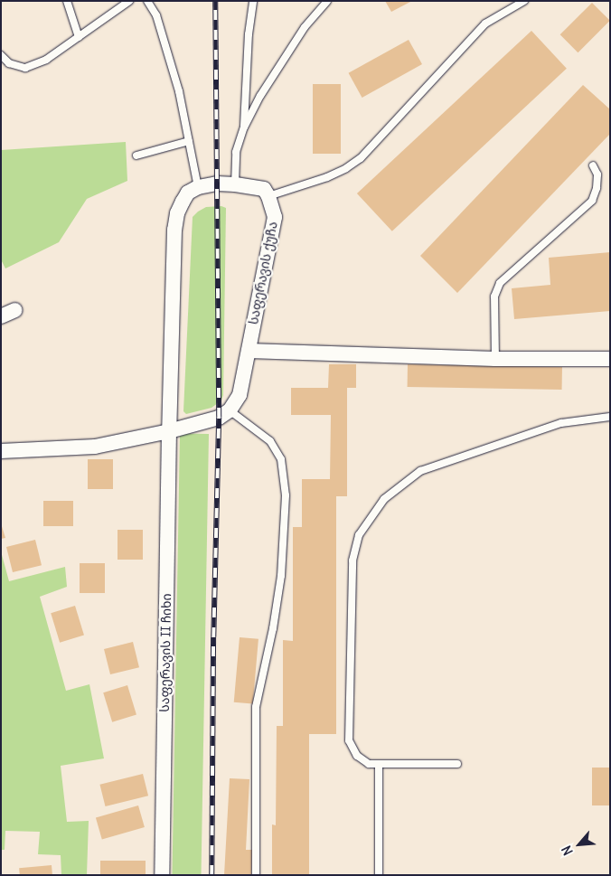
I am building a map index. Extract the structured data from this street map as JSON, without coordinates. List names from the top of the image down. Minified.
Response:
{"streets":{"street":["საფერავის ქუჩა","საფერავის II ჩიხი"]},"north":"bottom left"}
